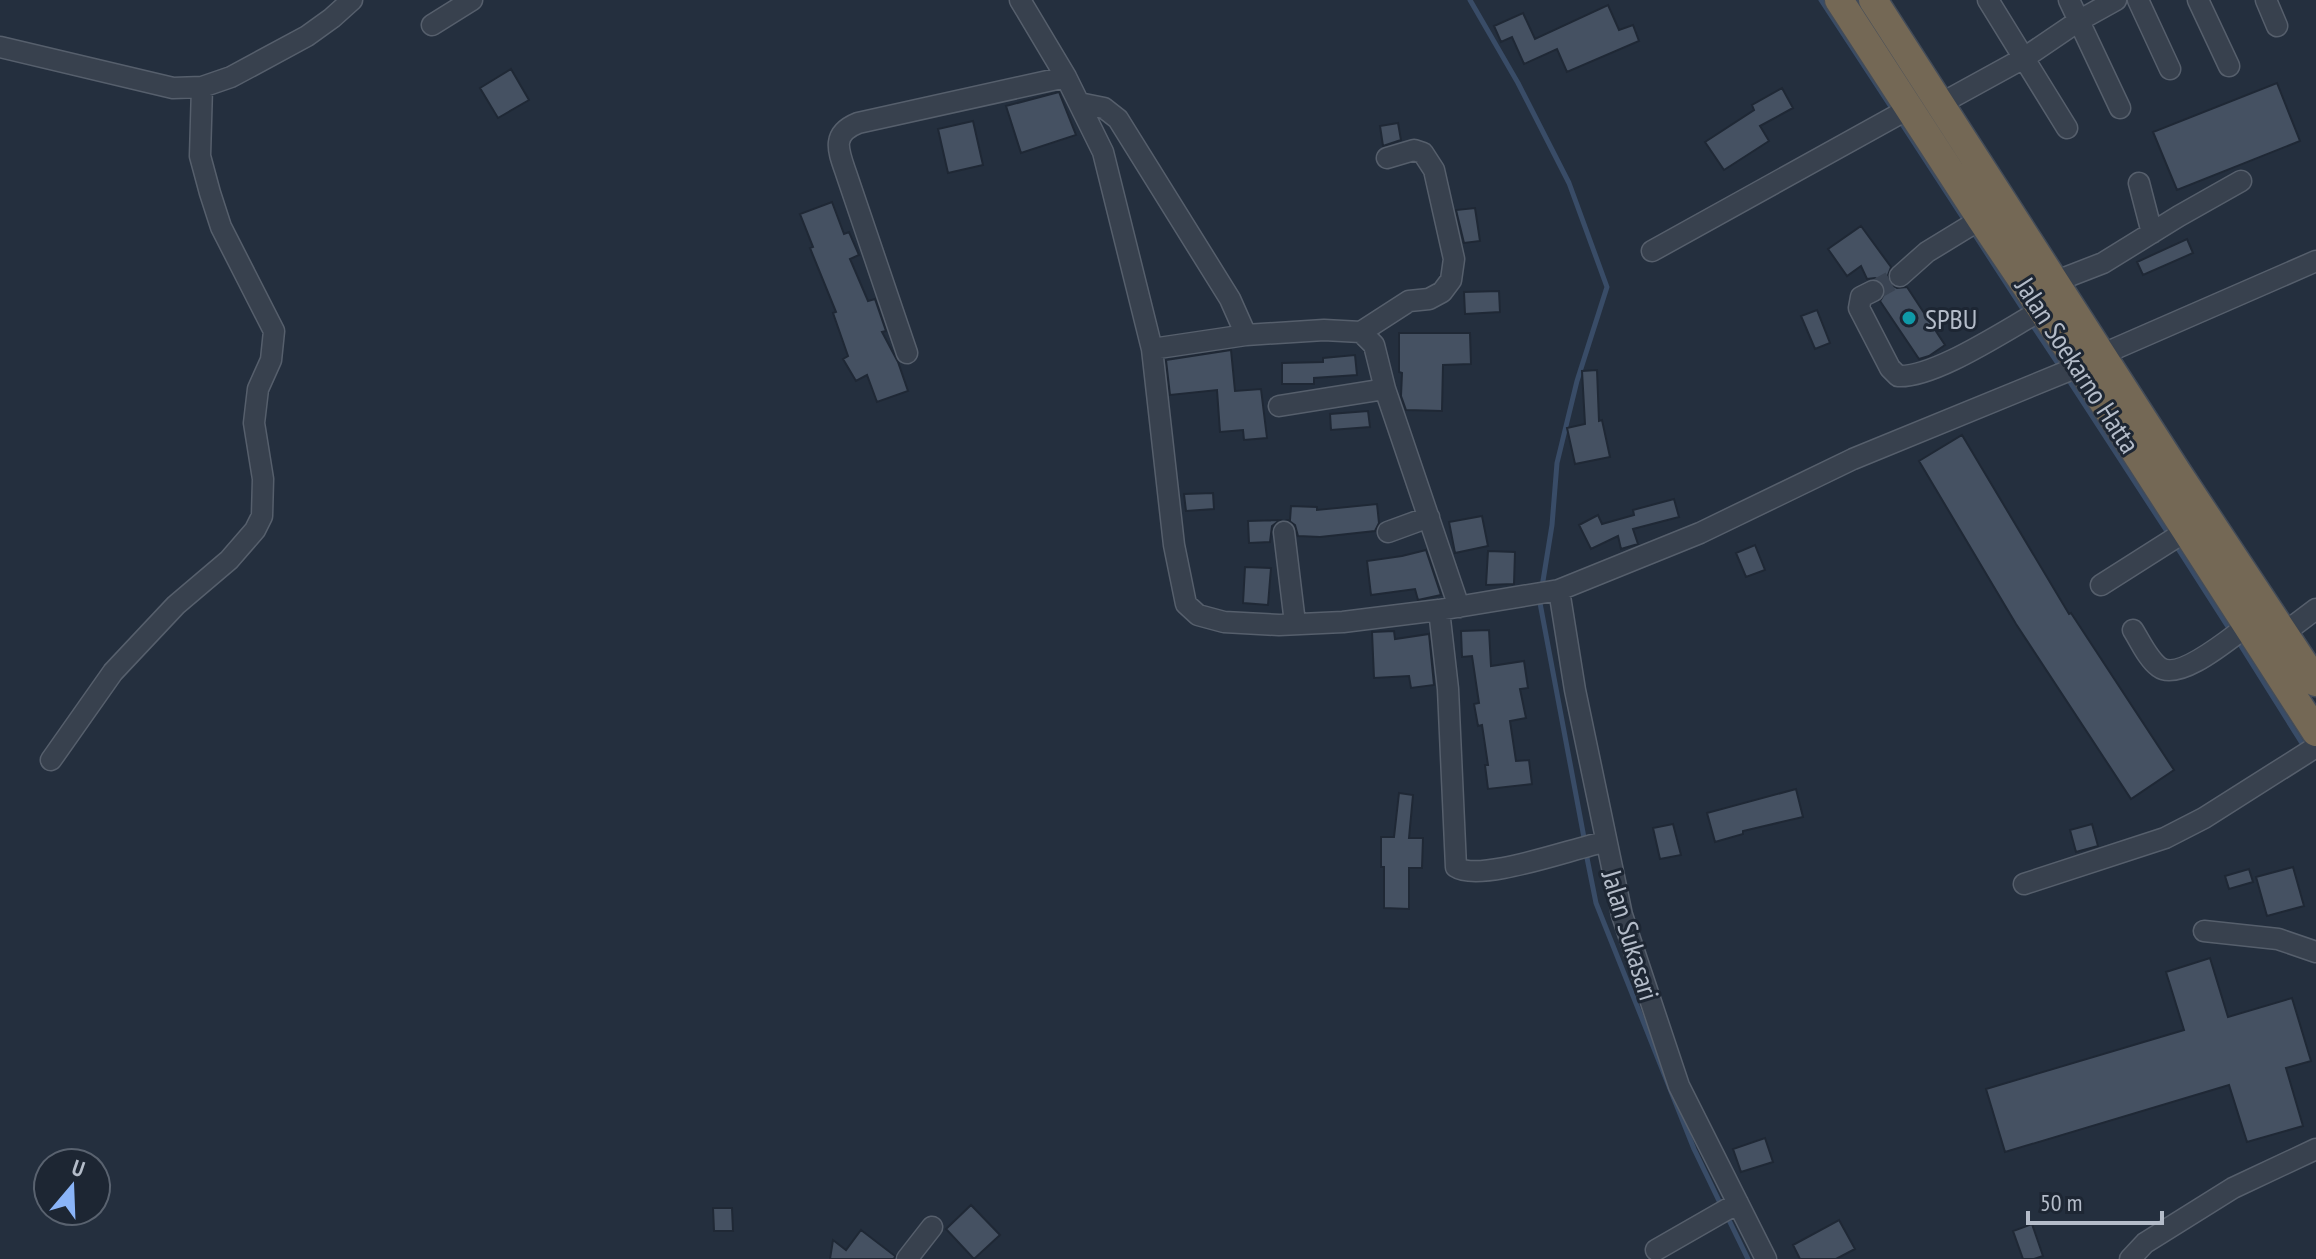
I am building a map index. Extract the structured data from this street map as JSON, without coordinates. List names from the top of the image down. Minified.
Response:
{"streets":{"highway":["Jalan Soekarno Hatta"],"street":["Jalan Sukasari"]},"places":["SPBU"],"scale_bar":"50 m","north":"top"}
